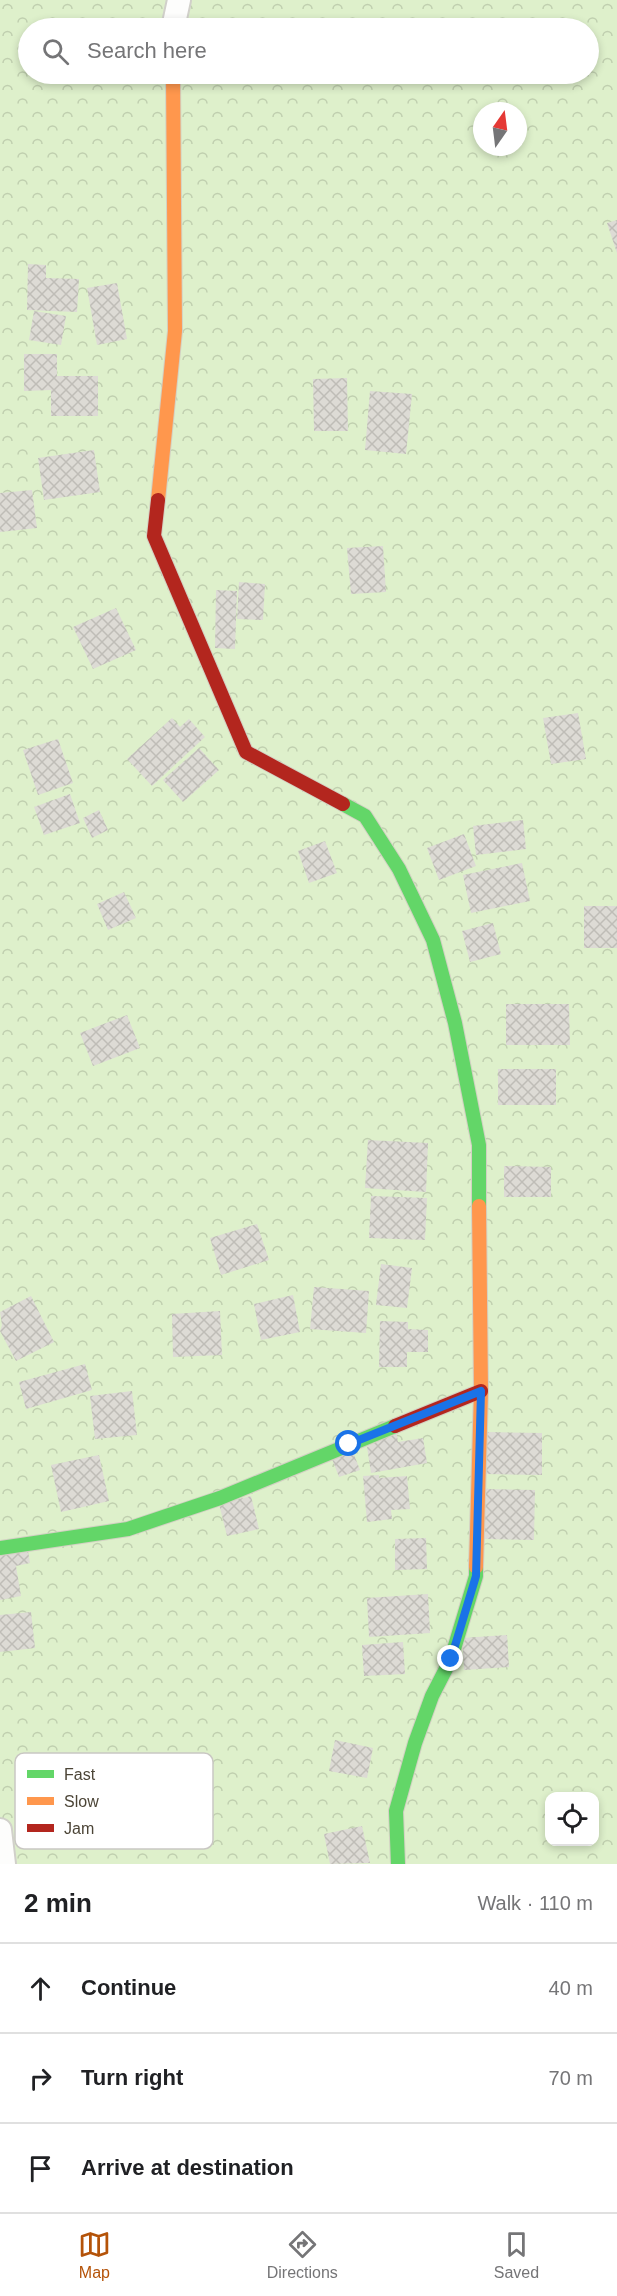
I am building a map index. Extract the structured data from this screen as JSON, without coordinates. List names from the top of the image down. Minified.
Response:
{"legend":["Fast","Slow","Jam"],"north":"top","page":{"search":"Search here","heading":["2 min","Walk · 110 m"],"list":[["Continue","40 m"],["Turn right","70 m"],"Arrive at destination"],"nav":["Map","Directions","Saved"]}}
